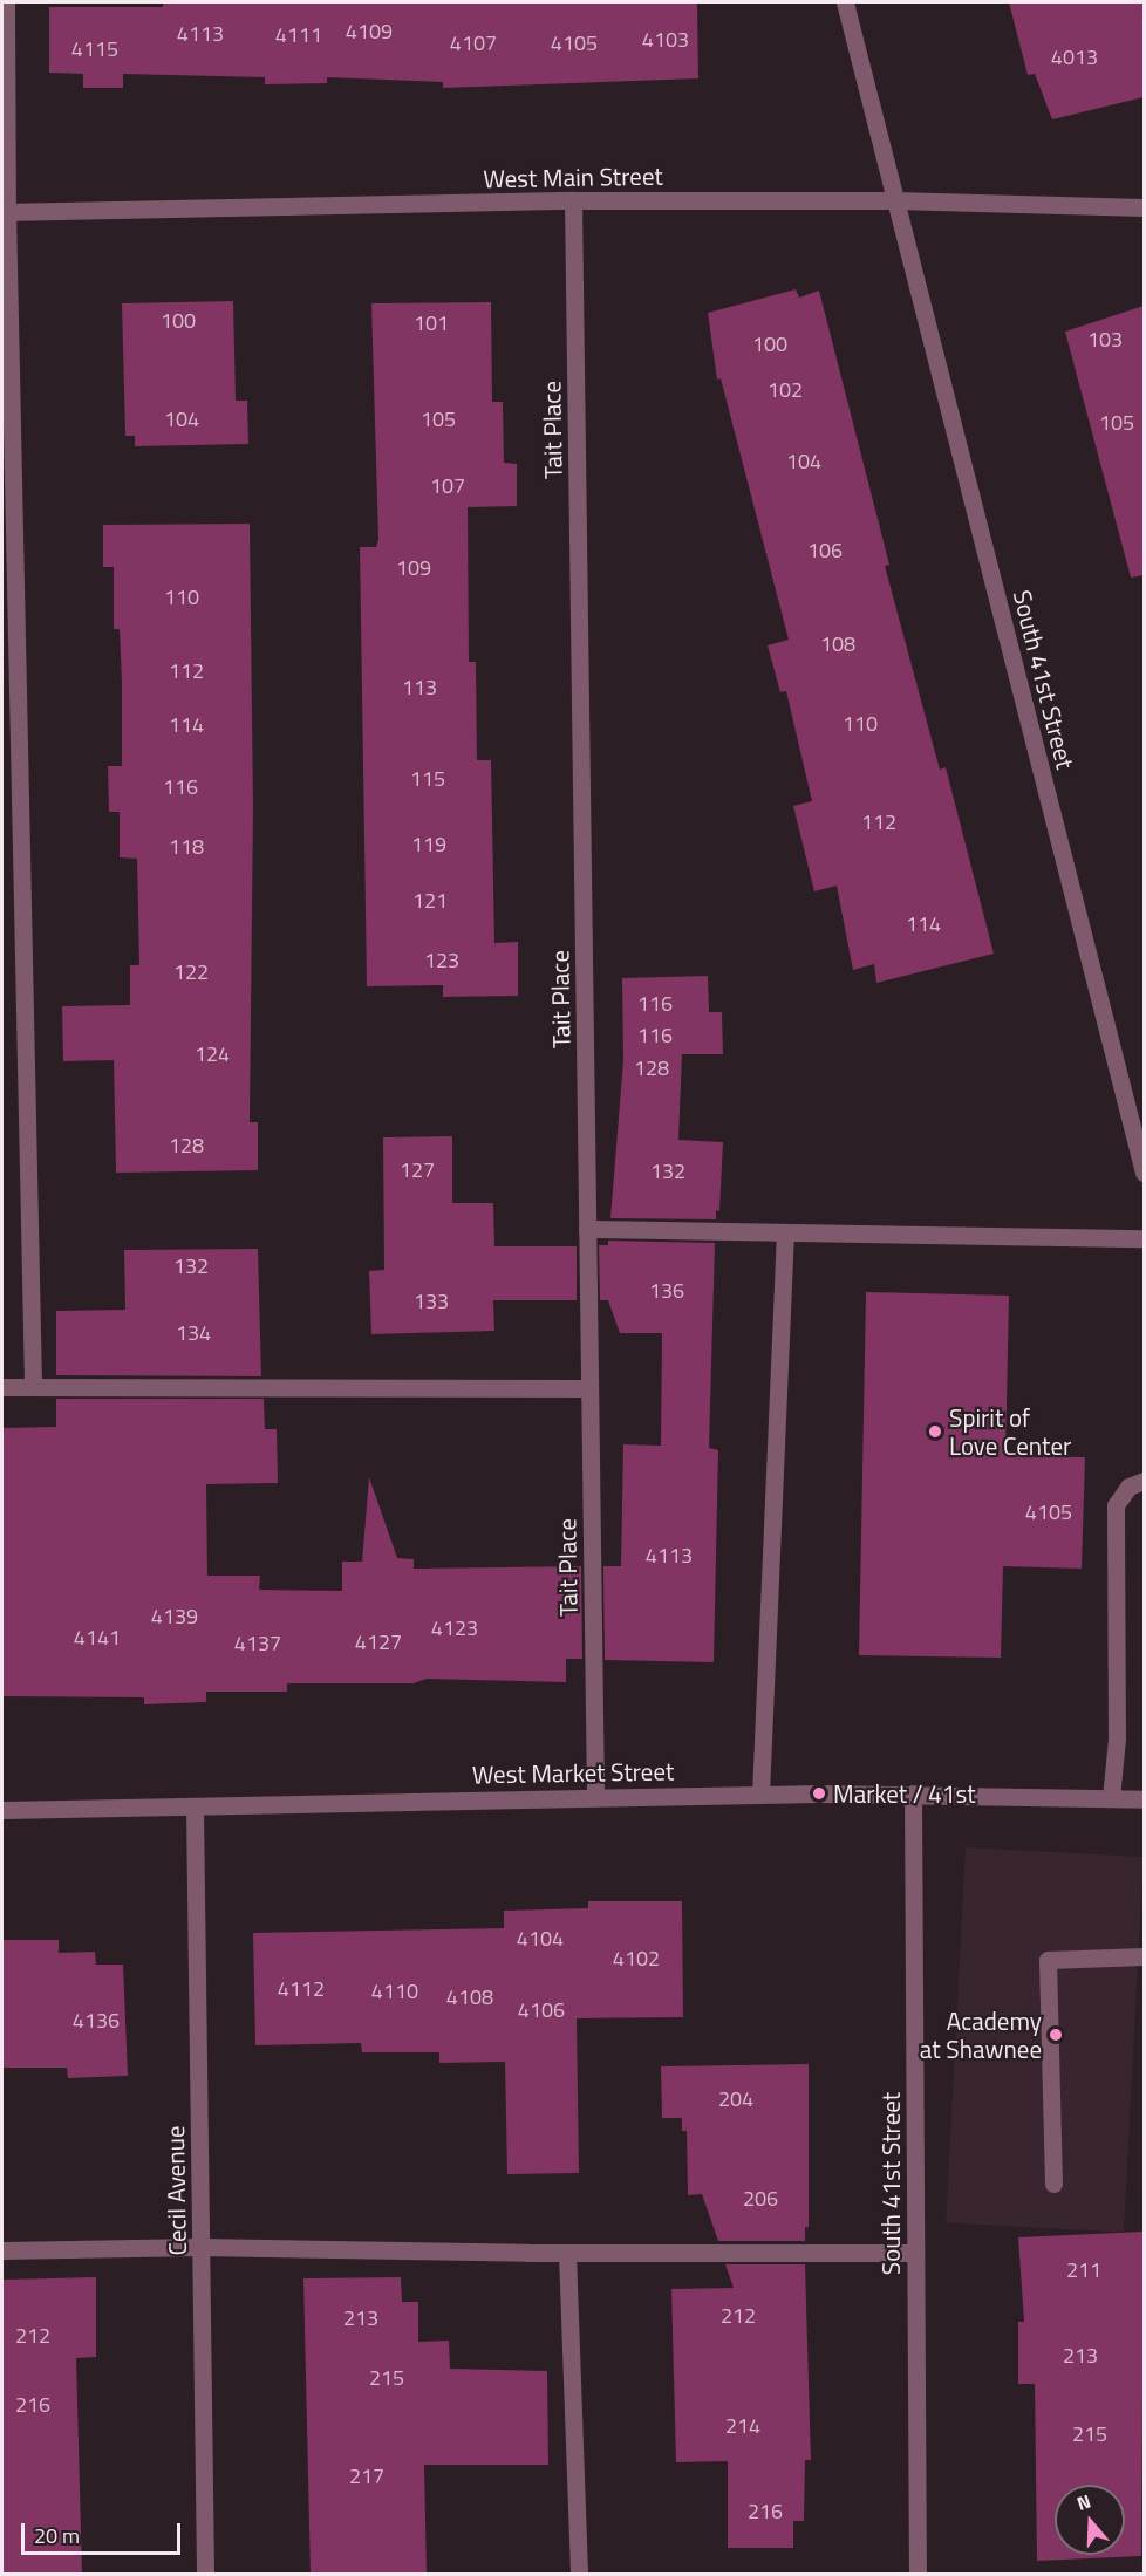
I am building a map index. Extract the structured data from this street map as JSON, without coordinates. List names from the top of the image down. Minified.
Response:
{"streets":{"street":["West Main Street","Tait Place","South 41st Street","West Market Street","Cecil Avenue"]},"crossings":[["West Main Street","Tait Place"],["West Main Street","South 41st Street"],["Tait Place","West Market Street"],["South 41st Street","West Market Street"],["West Market Street","Cecil Avenue"]],"places":["Spirit of Love Center","Market / 41st","Academy at Shawnee"],"house_numbers":["4109","4113","4111","4103","4107","4105","4115","4013","100","101","103","100","102","104","105","105","104","107","106","109","110","108","112","113","110","114","115","116","112","119","118","121","114","123","122","116","116","124","128","128","127","132","132","136","133","134","4105","4113","4139","4123","4141","4127","4137","4104","4102","4112","4110","4108","4106","4136","204","206","211","212","213","212","213","215","216","214","215","217","216"],"scale_bar":"20 m","north":"top"}
